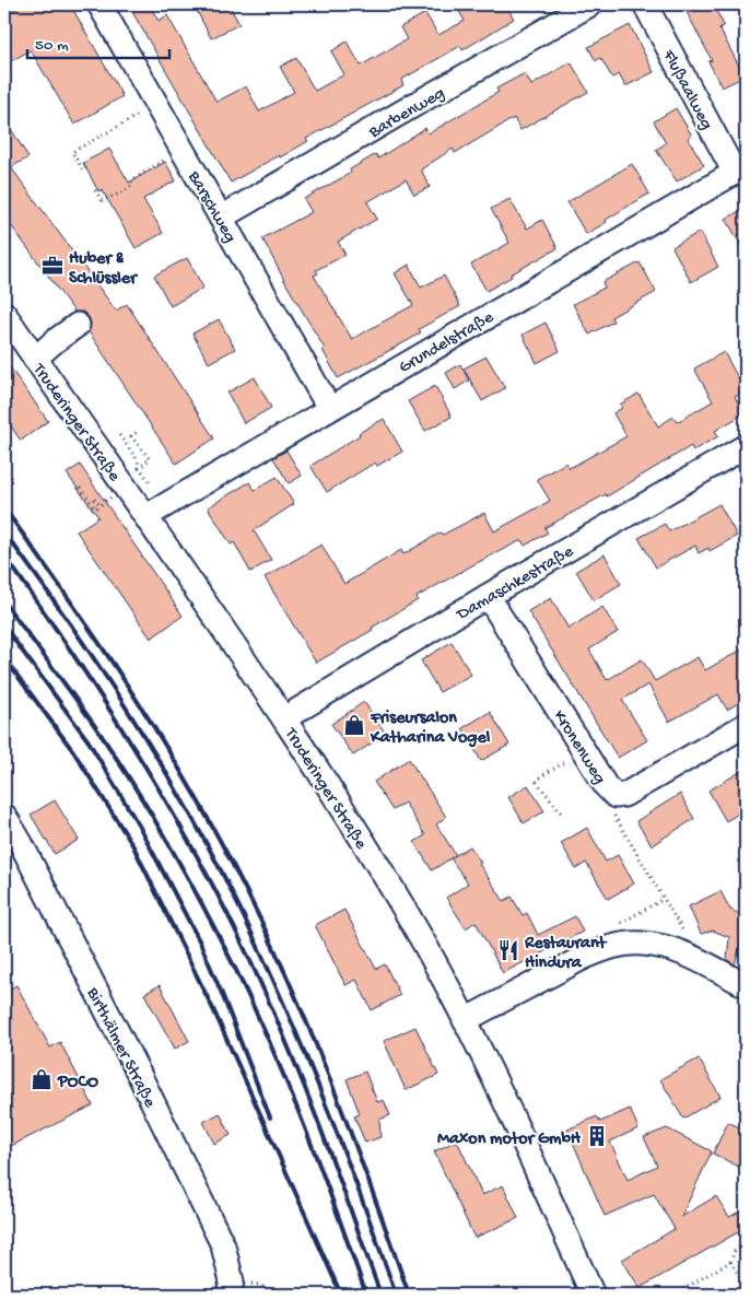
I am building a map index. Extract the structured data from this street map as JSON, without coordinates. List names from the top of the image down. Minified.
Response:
{"streets":{"street":["Flußaalweg","Barbenweg","Barschweg","Grundelstraße","Truderinger Straße","Damaschkestraße","Kronenweg","Birthälmer Straße"]},"crossings":[["Flußaalweg","Grundelstraße"],["Barbenweg","Barschweg"],["Barschweg","Grundelstraße"],["Grundelstraße","Truderinger Straße"],["Truderinger Straße","Damaschkestraße"],["Damaschkestraße","Kronenweg"]],"places":{"office":["Huber & Schlüssler"],"shop":["Friseursalon Katharina Vogel","POCO"],"restaurant":["Restaurant Hindura"],"building":["Maxon motor GmbH"]},"scale_bar":"50 m"}
